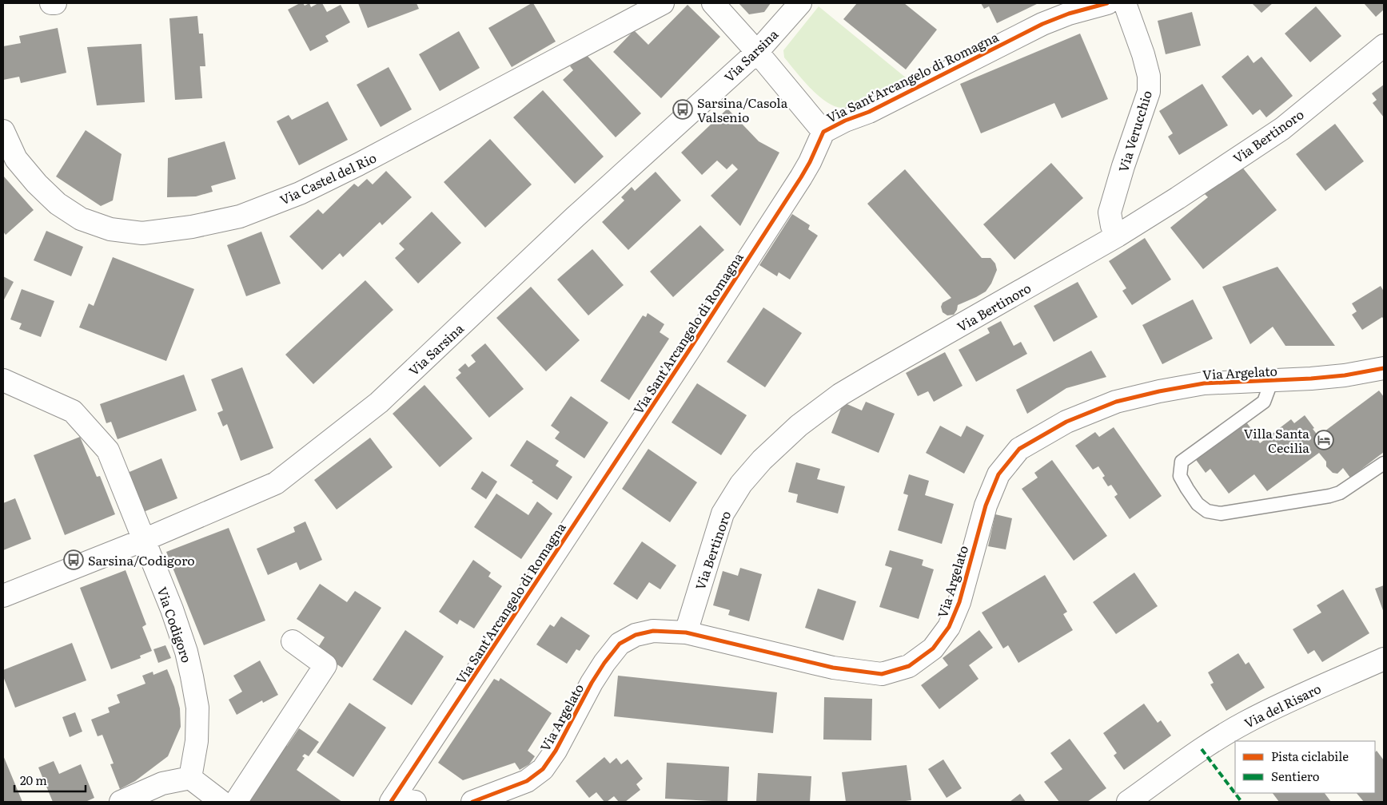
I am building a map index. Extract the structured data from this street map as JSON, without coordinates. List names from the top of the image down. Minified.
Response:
{"streets":{"street":["Via Sarsina","Via Sant'Arcangelo di Romagna","Via Verucchio","Via Bertinoro","Via Castel del Rio","Via Argelato","Via Codigoro","Via del Risaro"]},"crossings":[["Via Sarsina","Via Codigoro"],["Via Verucchio","Via Bertinoro"],["Via Bertinoro","Via Argelato"]],"places":{"bus stop":["Sarsina/Casola Valsenio","Sarsina/Codigoro"],"hotel":["Villa Santa Cecilia"]},"legend":["Pista ciclabile","Sentiero"],"scale_bar":"20 m"}
